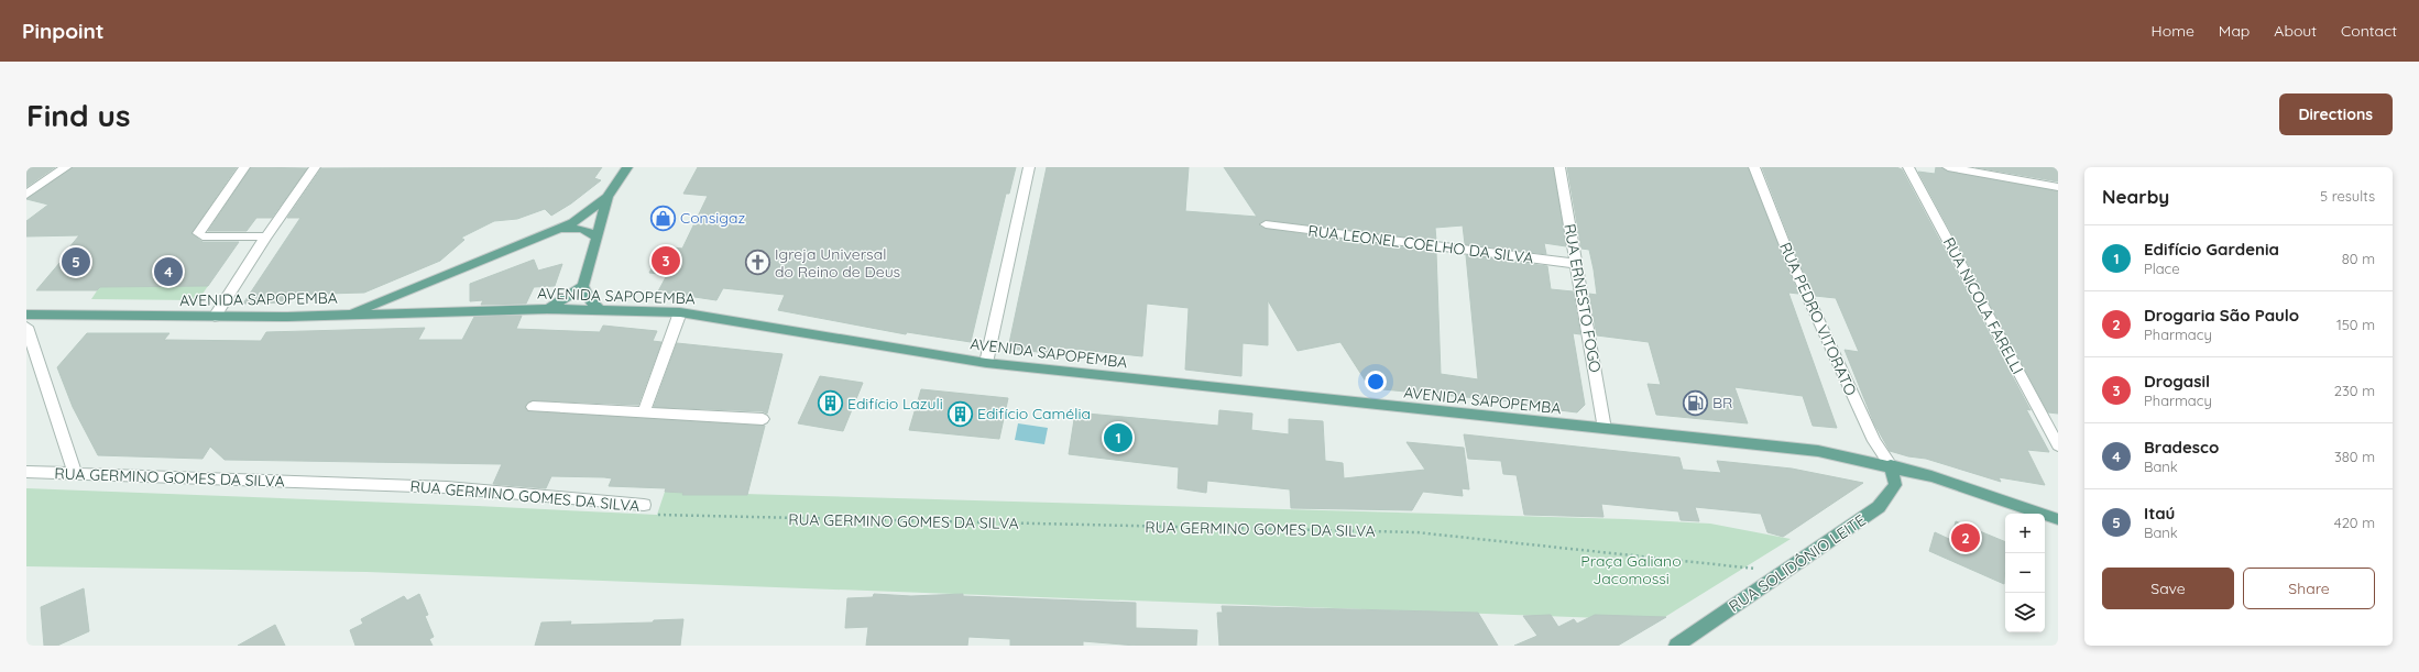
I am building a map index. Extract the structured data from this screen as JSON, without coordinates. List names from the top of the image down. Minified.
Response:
{"streets":{"main road":["AVENIDA SAPOPEMBA","RUA SOLIDÔNIO LEITE"],"street":["RUA LEONEL COELHO DA SILVA","RUA ERNESTO FOGO","RUA NICOLA FARELLI","RUA PEDRO VITORATO","RUA GERMINO GOMES DA SILVA"]},"crossings":[["RUA LEONEL COELHO DA SILVA","RUA ERNESTO FOGO"],["AVENIDA SAPOPEMBA","RUA ERNESTO FOGO"],["AVENIDA SAPOPEMBA","RUA PEDRO VITORATO"],["AVENIDA SAPOPEMBA","RUA SOLIDÔNIO LEITE"],["RUA PEDRO VITORATO","RUA SOLIDÔNIO LEITE"],["RUA GERMINO GOMES DA SILVA","RUA SOLIDÔNIO LEITE"]],"parks":["Praça Galiano Jacomossi"],"places":{"shop":["Consigaz"],"church":["Igreja Universal do Reino de Deus"],"fuel station":["BR"],"building":["Edifício Lazuli","Edifício Camélia"]},"page":{"header":"Pinpoint","nav":["Home","Map","About","Contact"],"buttons":["Directions",["Save","Share"]],"title":"Find us","heading":["Nearby","5 results"],"list":[{"mark":"1","name":"Edifício Gardenia","note":"Place","value":"80 m"},{"mark":"2","name":"Drogaria São Paulo","note":"Pharmacy","value":"150 m"},{"mark":"3","name":"Drogasil","note":"Pharmacy","value":"230 m"},{"mark":"4","name":"Bradesco","note":"Bank","value":"380 m"},{"mark":"5","name":"Itaú","note":"Bank","value":"420 m"}],"pins":["3","5","4","1","2"],"map_buttons":["+","−"]}}
